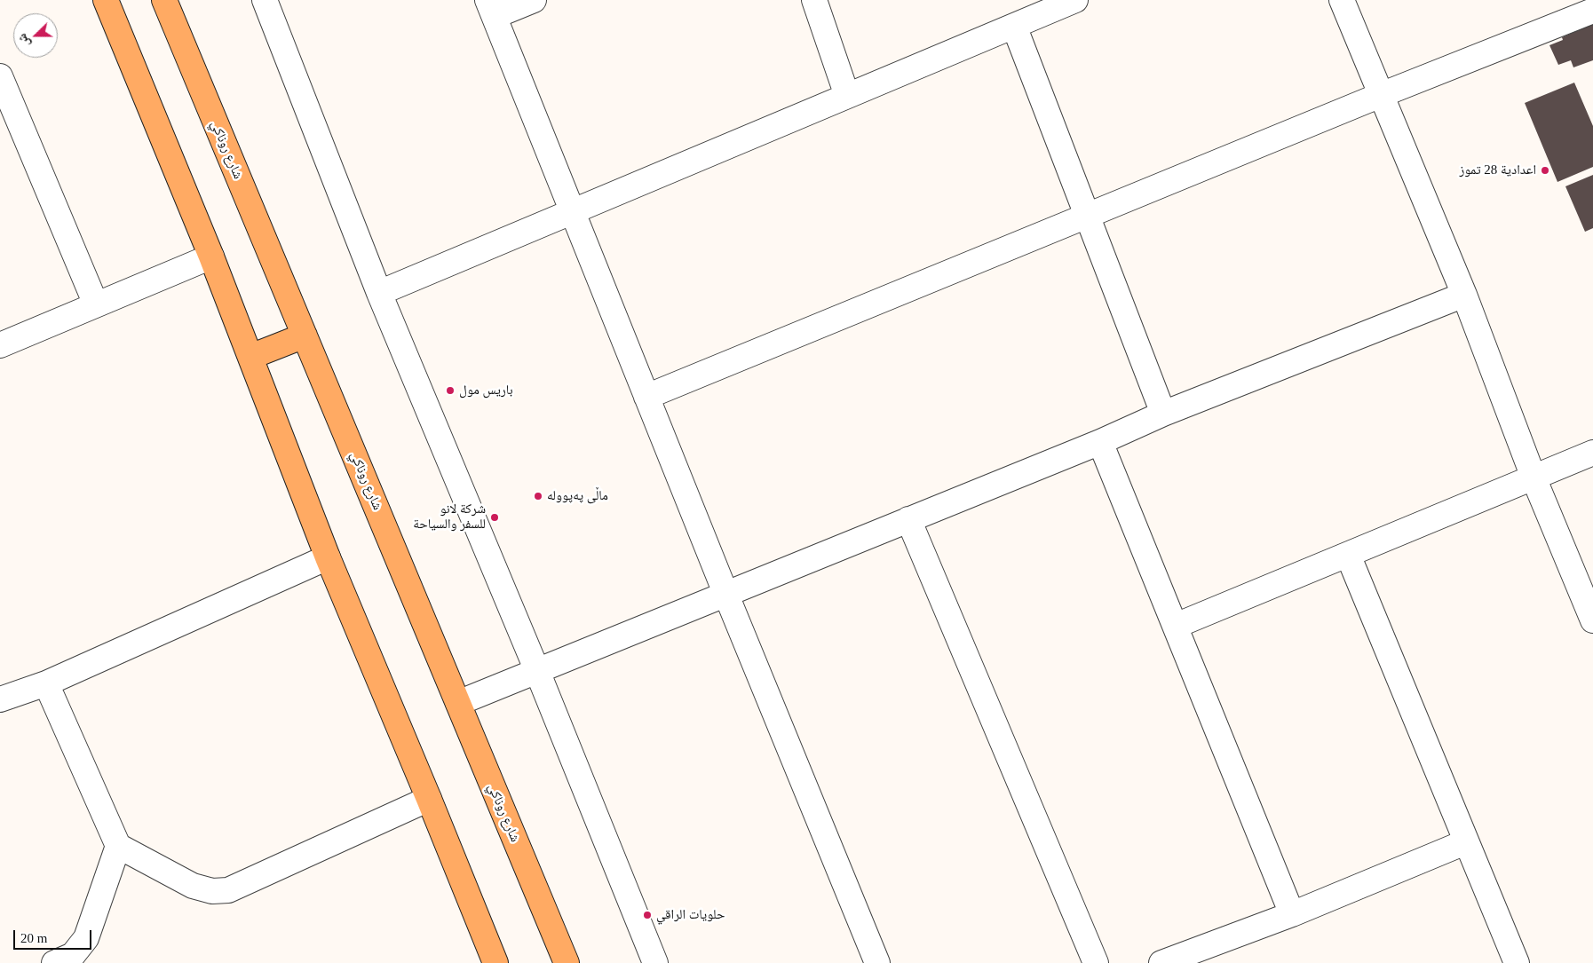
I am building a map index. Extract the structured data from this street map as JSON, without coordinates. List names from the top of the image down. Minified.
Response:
{"streets":{"main road":["شارع روناكي"]},"places":["اعدادية 28 تموز","باريس مول","ماڵی پەپوولە","شركة لانو للسفر والسياحة","حلويات الراقي"],"scale_bar":"20 m","north":"left"}
